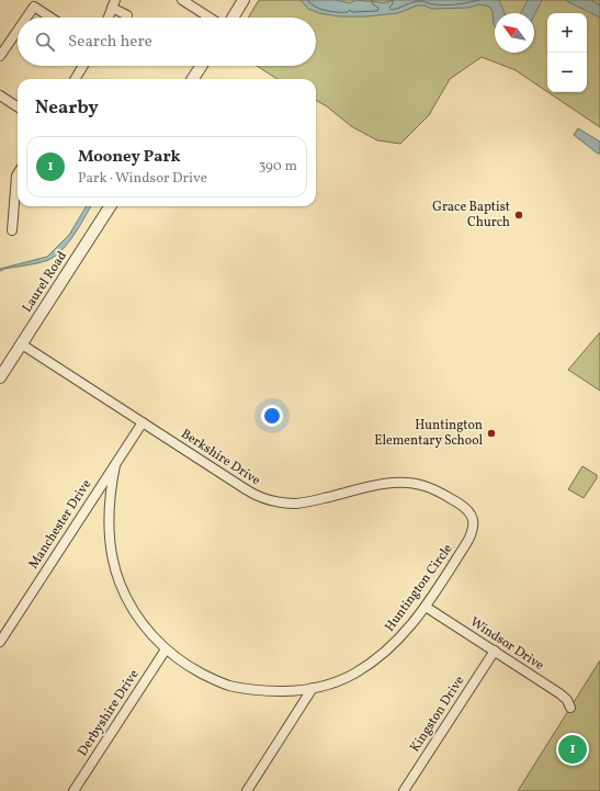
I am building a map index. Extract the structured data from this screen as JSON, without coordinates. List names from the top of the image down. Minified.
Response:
{"streets":{"street":["Laurel Road","Berkshire Drive","Manchester Drive","Huntington Circle","Windsor Drive","Derbyshire Drive","Kingston Drive"]},"crossings":[["Laurel Road","Berkshire Drive"],["Berkshire Drive","Manchester Drive"],["Berkshire Drive","Huntington Circle"],["Manchester Drive","Huntington Circle"],["Huntington Circle","Windsor Drive"],["Huntington Circle","Derbyshire Drive"],["Windsor Drive","Kingston Drive"]],"places":["Grace Baptist Church","Huntington Elementary School"],"north":"top left","page":{"map_buttons":["+","−"],"search":"Search here","heading":"Nearby","list":[{"mark":"1","name":"Mooney Park","note":"Park · Windsor Drive","value":"390 m"}],"pins":"1"}}
